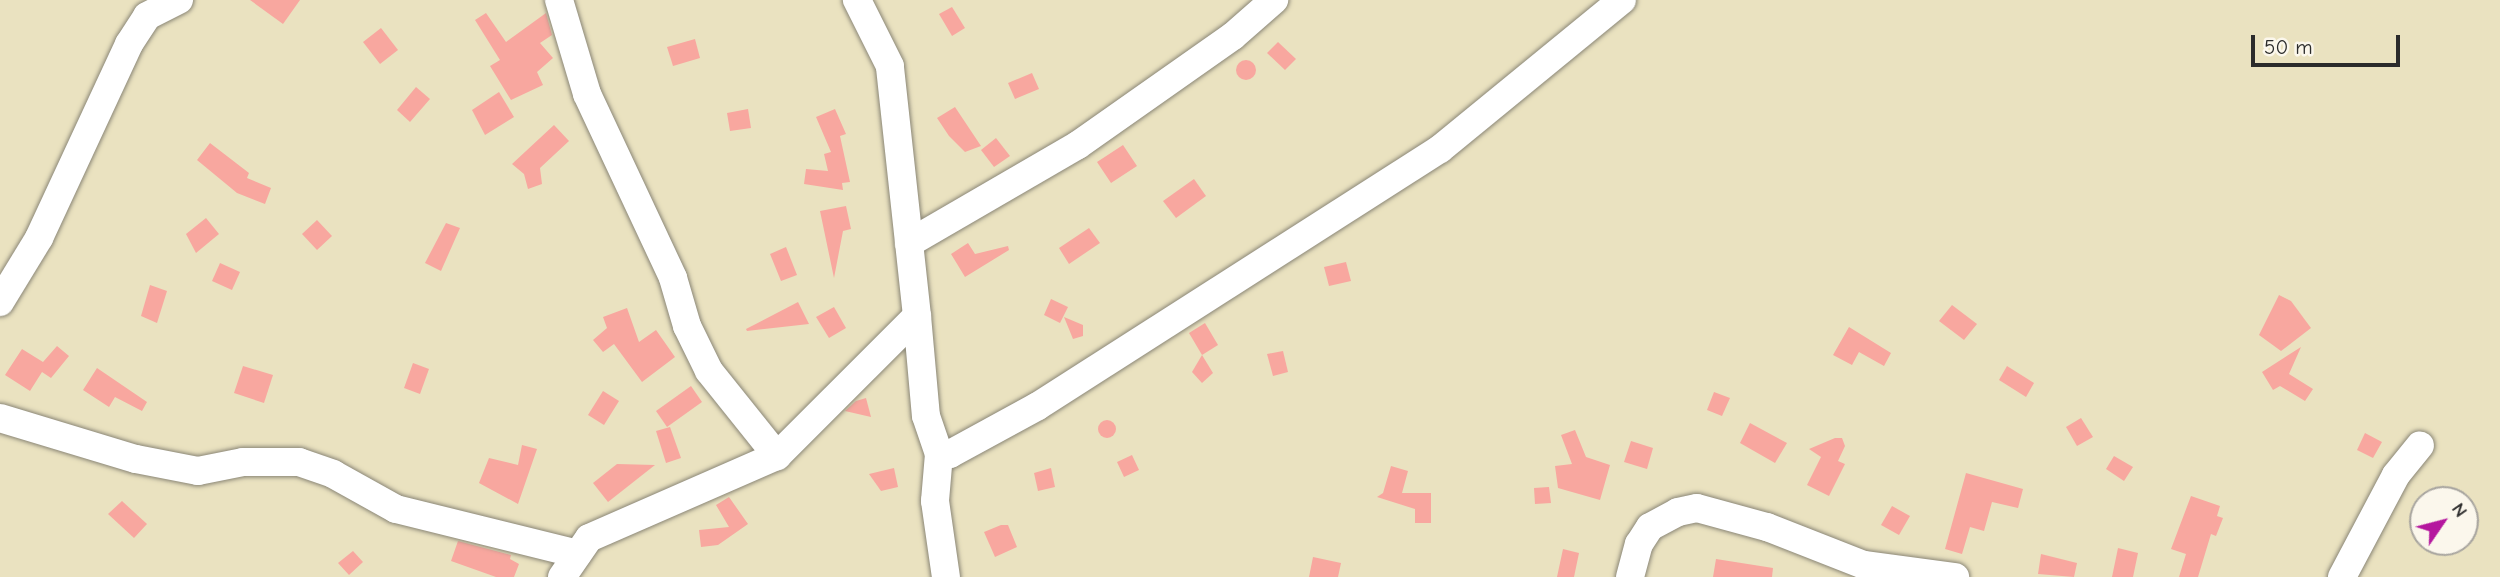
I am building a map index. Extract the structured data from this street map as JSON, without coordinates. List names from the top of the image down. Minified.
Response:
{"scale_bar":"50 m","north":"top right"}
